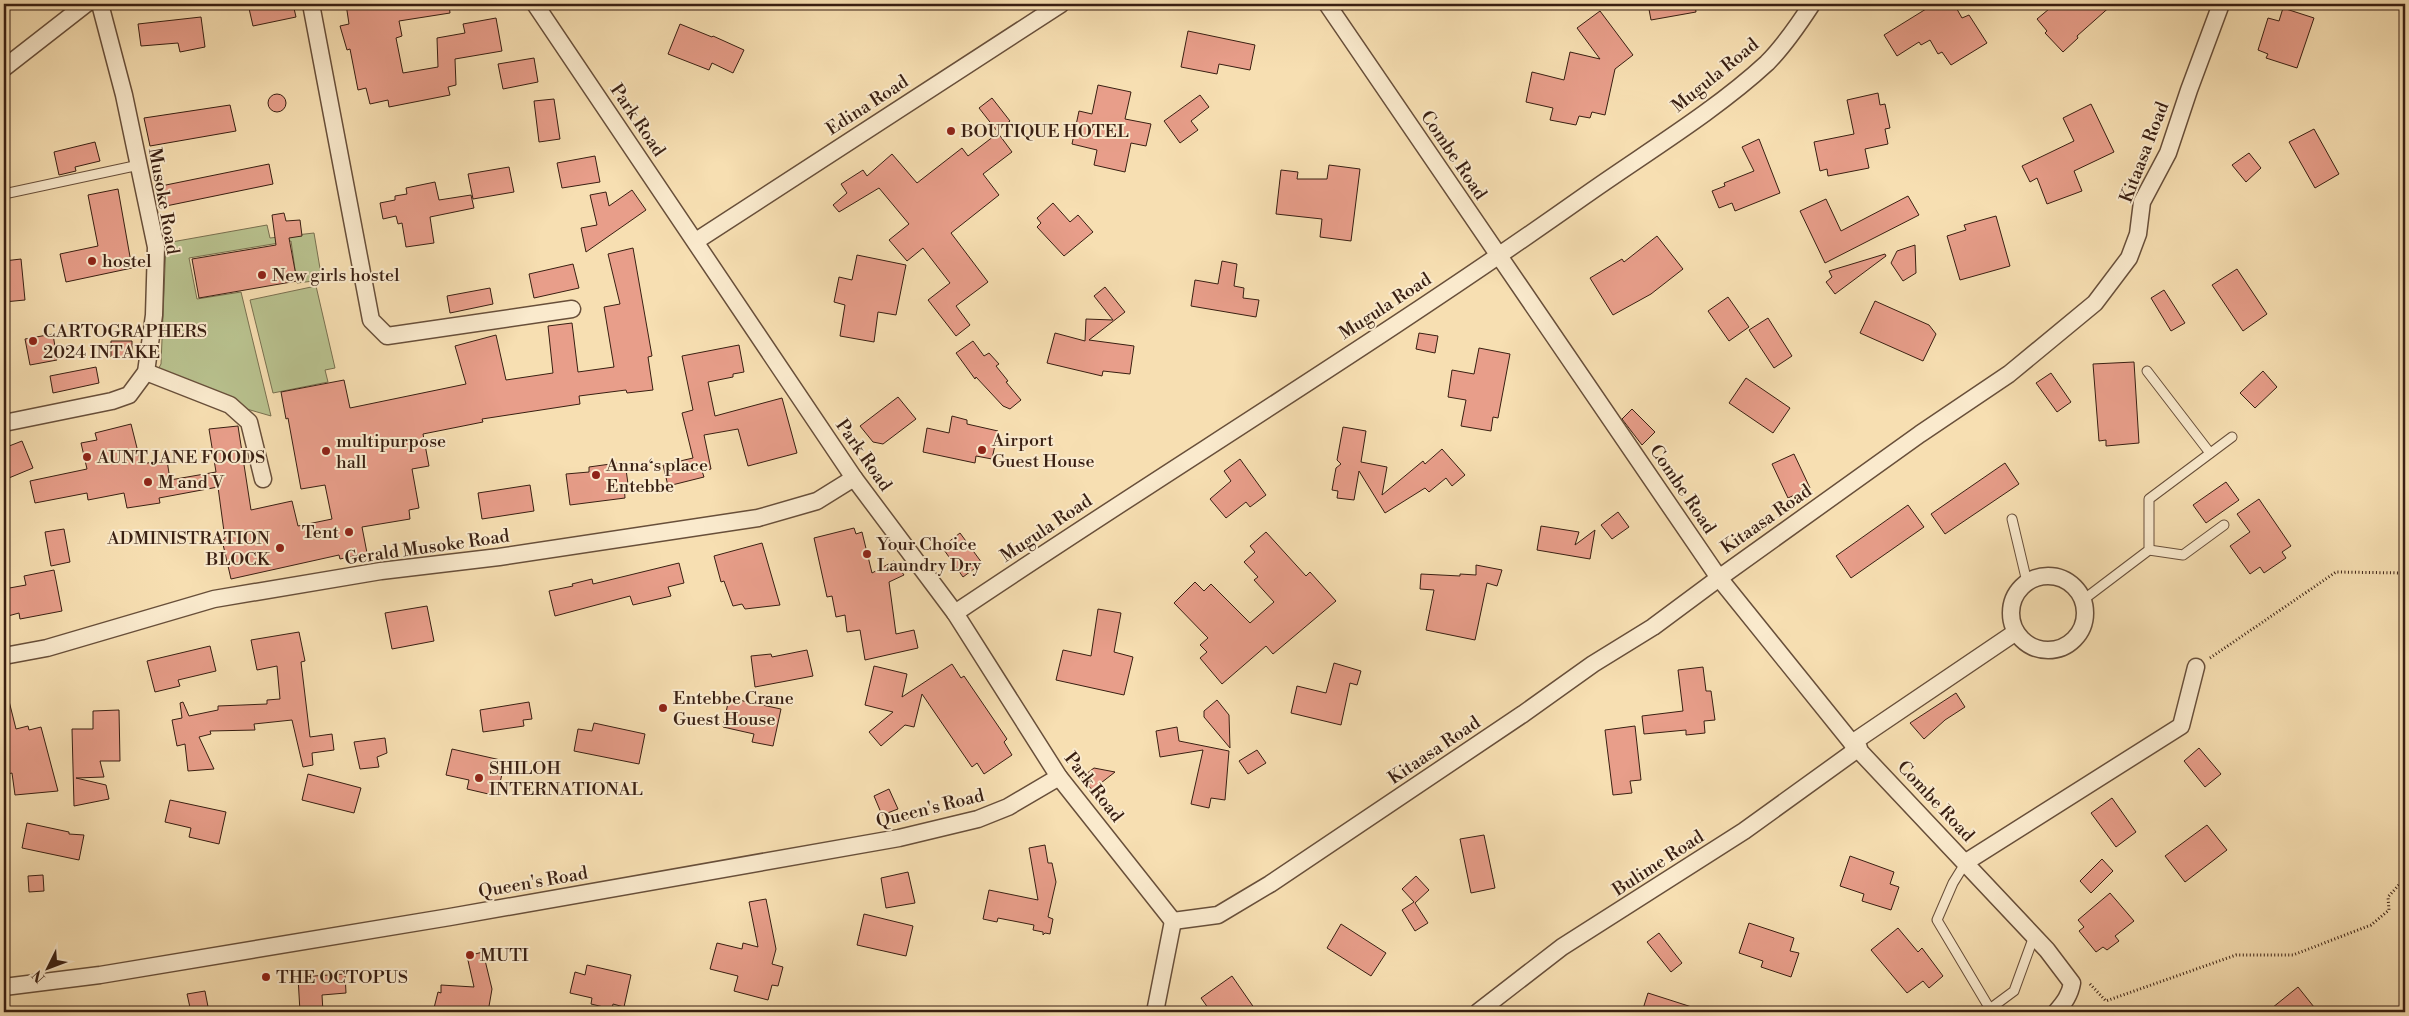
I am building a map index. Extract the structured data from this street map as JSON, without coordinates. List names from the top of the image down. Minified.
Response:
{"streets":{"street":["Mugula Road","Edina Road","Park Road","Kitaasa Road","Combe Road","Musoke Road","Gerald Musoke Road","Queen's Road","Bulime Road"]},"crossings":[["Mugula Road","Park Road"],["Mugula Road","Combe Road"],["Edina Road","Park Road"],["Park Road","Kitaasa Road"],["Park Road","Gerald Musoke Road"],["Park Road","Queen's Road"],["Kitaasa Road","Combe Road"],["Combe Road","Bulime Road"]],"places":["BOUTIQUE HOTEL","hostel","New girls hostel","CARTOGRAPHERS 2024 INTAKE","Airport Guest House","multipurpose hall","AUNT JANE FOODS","Anna‘s place Entebbe","M and V","Tent","ADMINISTRATION BLOCK","Your Choice Laundry Dry","Entebbe Crane Guest House","SHILOH INTERNATIONAL","MUTI","THE OCTOPUS"],"north":"bottom left"}
